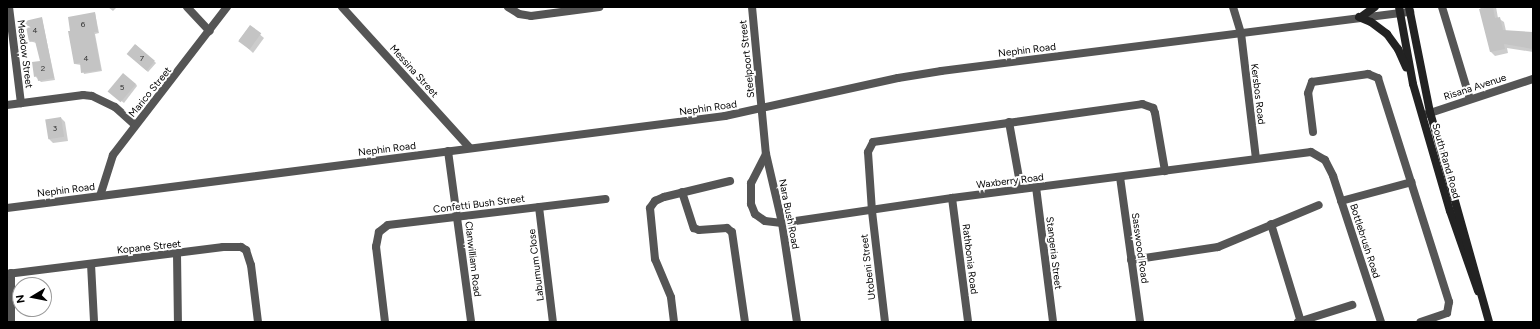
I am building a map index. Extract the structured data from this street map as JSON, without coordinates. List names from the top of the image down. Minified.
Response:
{"streets":{"main road":["South Rand Road"],"street":["Nephin Road","Meadow Street","Steelpoort Street","Messina Street","Risana Avenue","Marico Street","Kersbos Road","Waxberry Road","Confetti Bush Street","Nara Bush Road","Bottlebrush Road","Kopane Street","Sasswood Road","Stangeria Street","Clanwilliam Road","Rathbonia Road","Laburnum Close","Utobeni Street"]},"crossings":[["Nephin Road","Steelpoort Street"],["Nephin Road","Messina Street"],["Nephin Road","Marico Street"],["Nephin Road","Kersbos Road"],["Nephin Road","South Rand Road"],["Nephin Road","Nara Bush Road"],["Nephin Road","Clanwilliam Road"],["Steelpoort Street","Nara Bush Road"],["Risana Avenue","South Rand Road"],["Kersbos Road","Waxberry Road"],["Waxberry Road","Nara Bush Road"],["Waxberry Road","Bottlebrush Road"],["Waxberry Road","Sasswood Road"],["Waxberry Road","Stangeria Street"],["Waxberry Road","Rathbonia Road"],["Waxberry Road","Utobeni Street"],["Confetti Bush Street","Clanwilliam Road"],["Confetti Bush Street","Laburnum Close"]],"house_numbers":["6","4","4","7","2","5","3"],"north":"left"}
